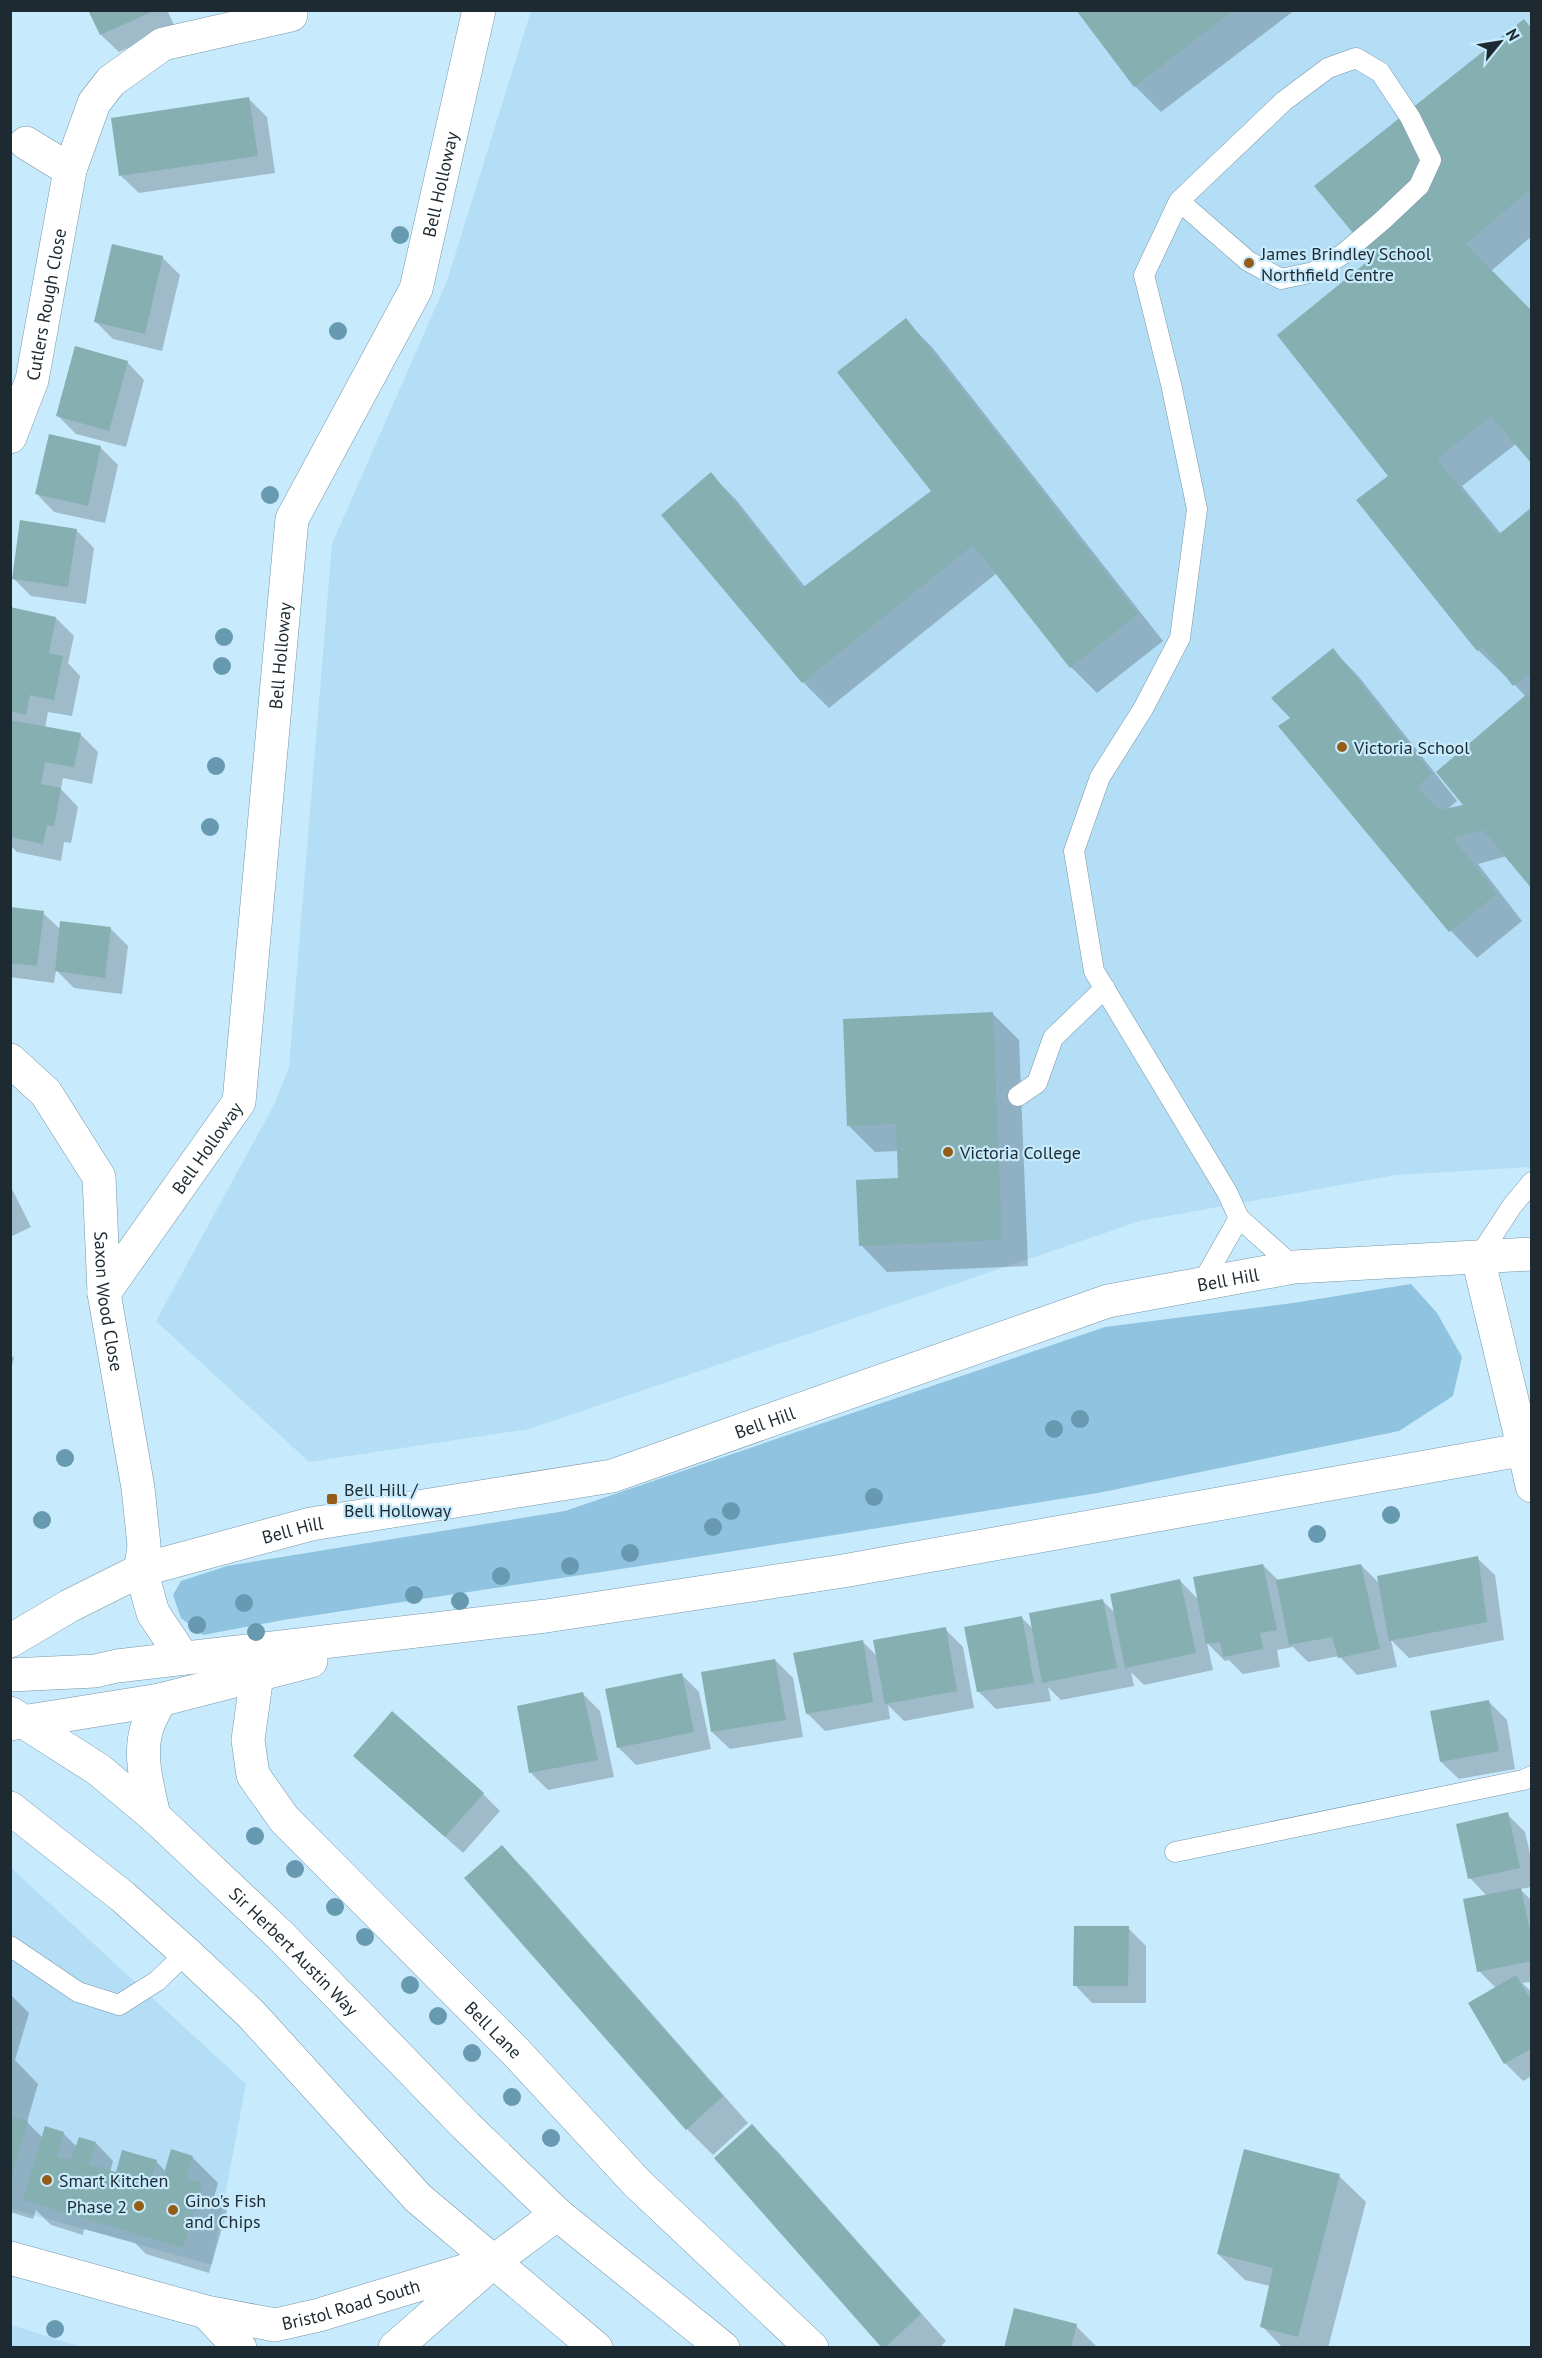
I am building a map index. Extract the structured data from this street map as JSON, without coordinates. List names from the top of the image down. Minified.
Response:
{"streets":{"main road":["Bell Holloway","Cutlers Rough Close","Bell Hill","Saxon Wood Close","Sir Herbert Austin Way","Bell Lane","Bristol Road South"]},"crossings":[["Bell Holloway","Saxon Wood Close"],["Bell Hill","Saxon Wood Close"]],"places":{"other":["James Brindley School Northfield Centre","Victoria School","Victoria College","Smart Kitchen","Phase 2","Gino's Fish and Chips"],"transit":["Bell Hill / Bell Holloway"]},"north":"top right"}
